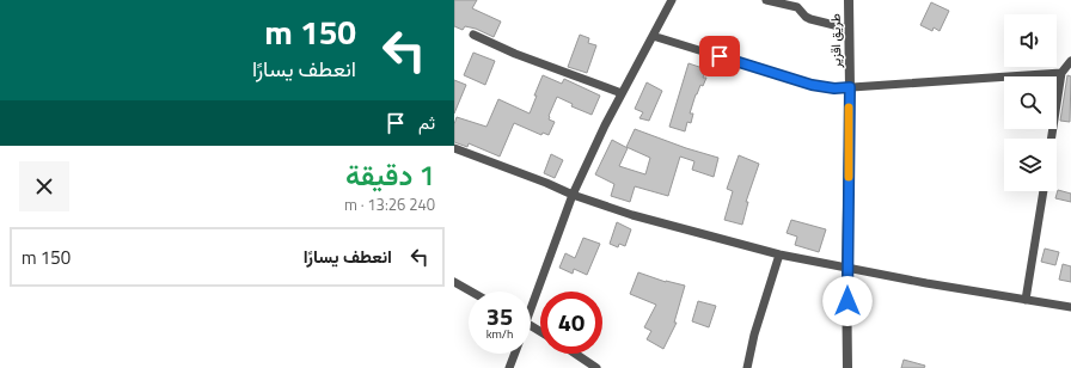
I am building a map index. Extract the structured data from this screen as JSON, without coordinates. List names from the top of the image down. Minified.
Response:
{"streets":{"street":["طريق اقزير"]},"page":{"turn":["150 m","انعطف يسارًا"],"then":"ثم","heading":["1 دقيقة","240 m · 13:26"],"list":[{"name":"انعطف يسارًا","value":"150 m"}],"speed":"35 km/h","limit":"40"}}
